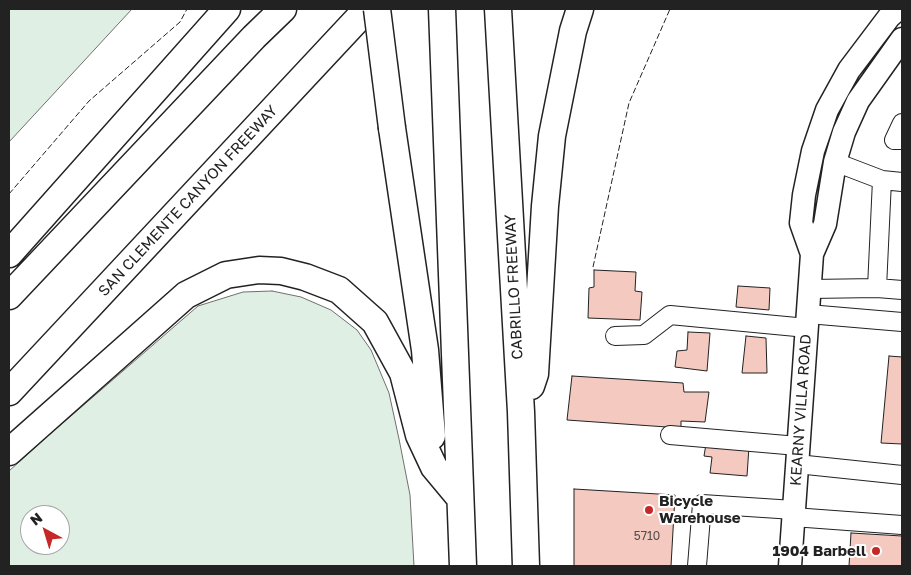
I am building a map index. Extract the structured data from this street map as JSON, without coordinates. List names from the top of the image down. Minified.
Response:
{"streets":{"highway":["SAN CLEMENTE CANYON FREEWAY","CABRILLO FREEWAY"],"main road":["KEARNY VILLA ROAD"]},"places":["Bicycle Warehouse","1904 Barbell"],"house_numbers":["5710"],"north":"top left"}
